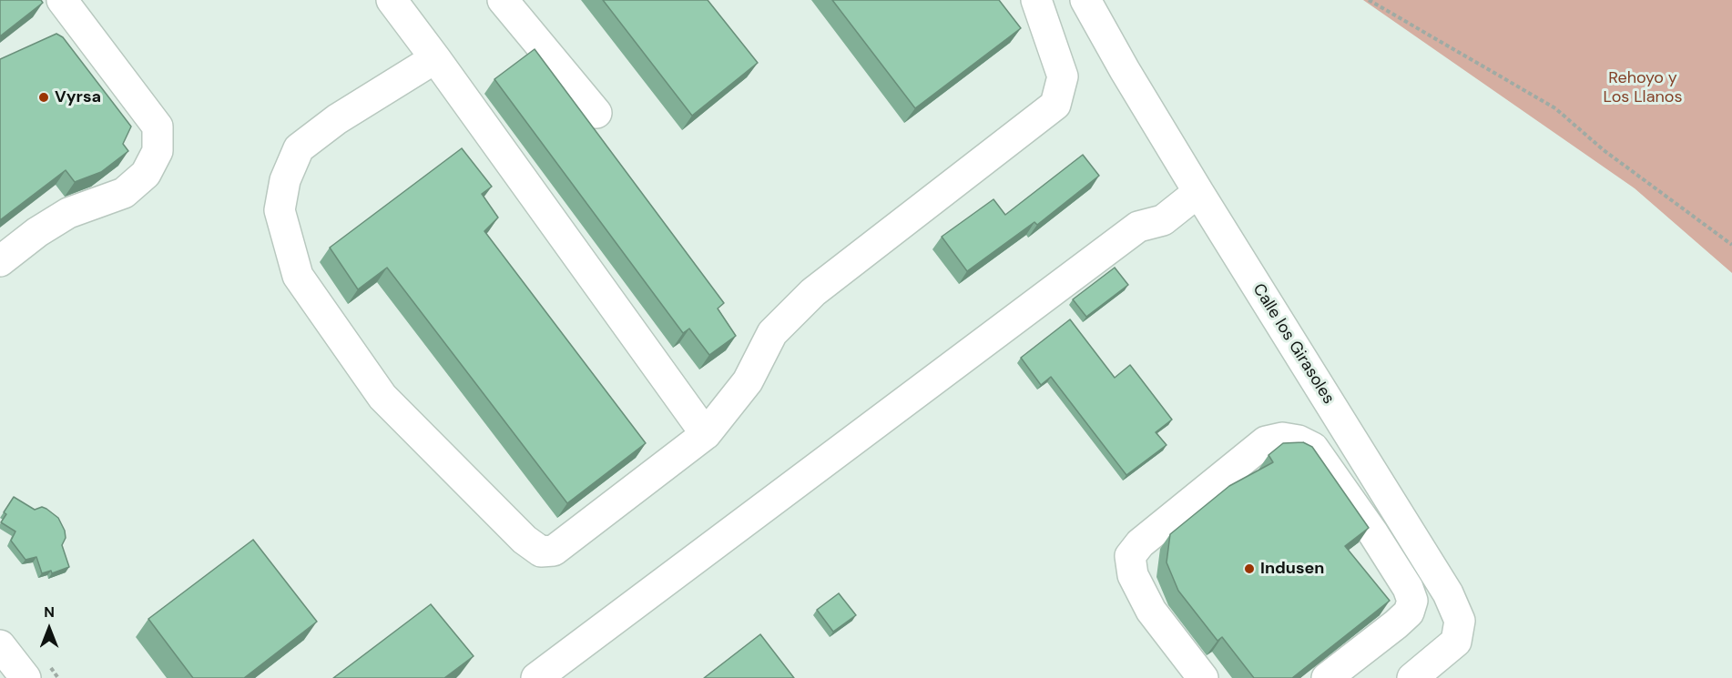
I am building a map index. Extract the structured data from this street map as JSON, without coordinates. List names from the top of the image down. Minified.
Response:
{"streets":{"street":["Calle los Girasoles"]},"parks":["Rehoyo y Los Llanos"],"places":["Vyrsa","Indusen"],"north":"top"}
